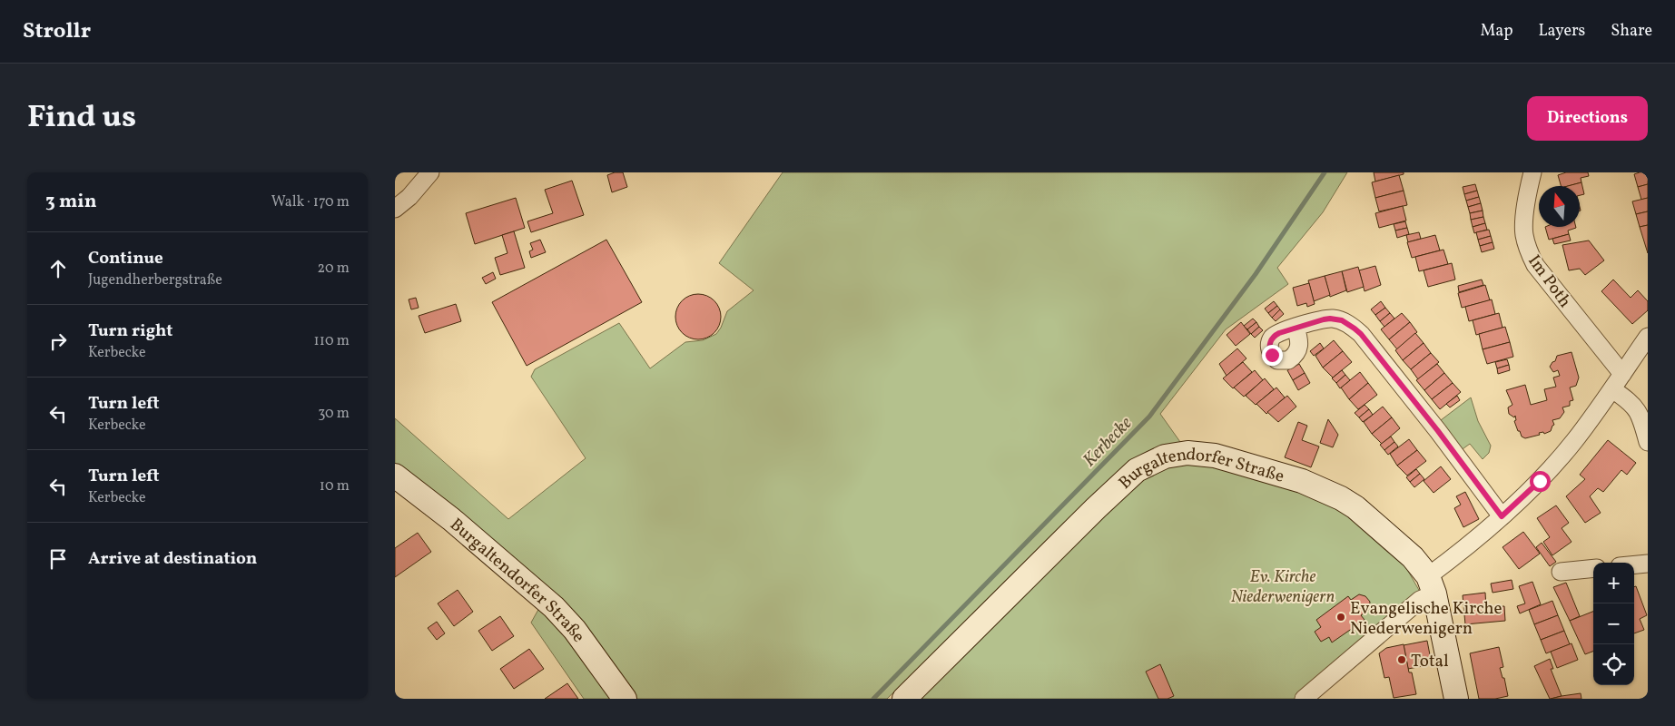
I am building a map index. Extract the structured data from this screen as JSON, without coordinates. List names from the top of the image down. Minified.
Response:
{"streets":{"main road":["Burgaltendorfer Straße"],"street":["Im Poth"]},"water":["Kerbecke"],"parks":["Ev. Kirche Niederwenigern"],"places":["Evangelische Kirche Niederwenigern","Total"],"north":"top","page":{"header":"Strollr","nav":["Map","Layers","Share"],"title":"Find us","buttons":"Directions","heading":["3 min","Walk · 170 m"],"list":[["Continue","Jugendherbergstraße","20 m"],["Turn right","Kerbecke","110 m"],["Turn left","Kerbecke","30 m"],["Turn left","Kerbecke","10 m"],"Arrive at destination"],"map_buttons":["+","−"]}}
